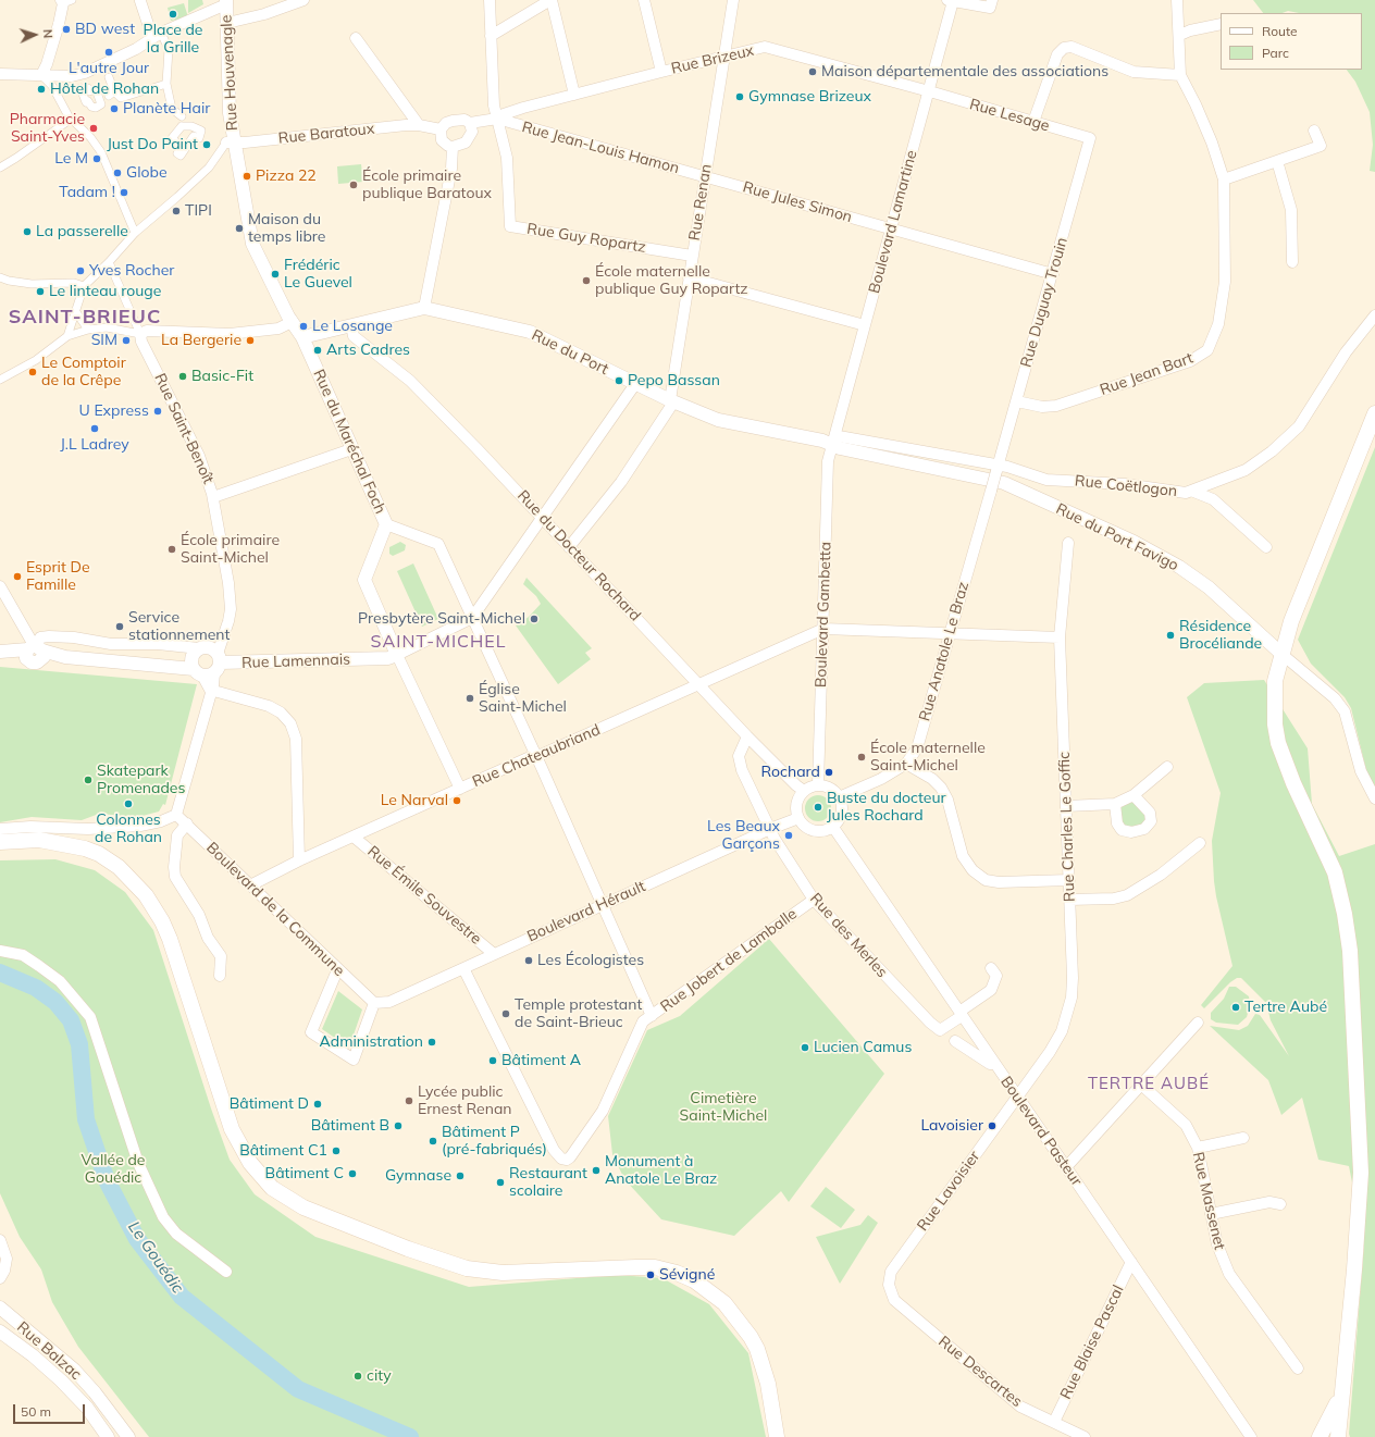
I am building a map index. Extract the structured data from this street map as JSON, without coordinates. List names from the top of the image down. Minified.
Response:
{"streets":{"street":["Rue Brizeux","Rue Houvenagle","Rue Lesage","Rue Baratoux","Rue Jean-Louis Hamon","Rue Renan","Rue Jules Simon","Boulevard Lamartine","Rue Guy Ropartz","Rue Duguay Trouin","Rue du Port","Rue Jean Bart","Rue Saint-Benoît","Rue du Maréchal Foch","Rue Coëtlogon","Rue du Port Favigo","Rue du Docteur Rochard","Boulevard Gambetta","Rue Anatole Le Braz","Rue Lamennais","Rue Chateaubriand","Rue Charles Le Goffic","Rue Émile Souvestre","Boulevard de la Commune","Boulevard Hérault","Rue des Merles","Rue Jobert de Lamballe","Boulevard Pasteur","Rue Lavoisier","Rue Massenet","Rue Blaise Pascal","Rue Balzac","Rue Descartes"]},"crossings":[["Rue Brizeux","Rue Lesage"],["Rue Brizeux","Rue Jean-Louis Hamon"],["Rue Brizeux","Rue Renan"],["Rue Brizeux","Boulevard Lamartine"],["Rue Brizeux","Rue Guy Ropartz"],["Rue Houvenagle","Rue Baratoux"],["Rue Houvenagle","Rue du Maréchal Foch"],["Rue Lesage","Boulevard Lamartine"],["Rue Lesage","Rue Duguay Trouin"],["Rue Baratoux","Rue du Maréchal Foch"],["Rue Jean-Louis Hamon","Rue Renan"],["Rue Jean-Louis Hamon","Rue Jules Simon"],["Rue Jean-Louis Hamon","Rue Guy Ropartz"],["Rue Renan","Rue Jules Simon"],["Rue Renan","Rue Guy Ropartz"],["Rue Renan","Rue du Port"],["Rue Jules Simon","Boulevard Lamartine"],["Rue Jules Simon","Rue Duguay Trouin"],["Boulevard Lamartine","Rue du Port"],["Boulevard Lamartine","Rue Coëtlogon"],["Boulevard Lamartine","Rue du Port Favigo"],["Boulevard Lamartine","Boulevard Gambetta"],["Rue Duguay Trouin","Rue Jean Bart"],["Rue Duguay Trouin","Rue Coëtlogon"],["Rue Duguay Trouin","Rue Anatole Le Braz"],["Rue du Port","Rue du Maréchal Foch"],["Rue du Port","Rue Coëtlogon"],["Rue du Port","Rue du Port Favigo"],["Rue du Port","Rue du Docteur Rochard"],["Rue du Port","Boulevard Gambetta"],["Rue Saint-Benoît","Rue Lamennais"],["Rue Coëtlogon","Rue du Port Favigo"],["Rue Coëtlogon","Boulevard Gambetta"],["Rue Coëtlogon","Rue Anatole Le Braz"],["Rue du Port Favigo","Boulevard Gambetta"],["Rue du Docteur Rochard","Boulevard Gambetta"],["Rue du Docteur Rochard","Rue Anatole Le Braz"],["Rue du Docteur Rochard","Rue Chateaubriand"],["Rue du Docteur Rochard","Boulevard Hérault"],["Rue du Docteur Rochard","Rue des Merles"],["Rue du Docteur Rochard","Boulevard Pasteur"],["Boulevard Gambetta","Rue Anatole Le Braz"],["Boulevard Gambetta","Rue Chateaubriand"],["Boulevard Gambetta","Boulevard Hérault"],["Boulevard Gambetta","Boulevard Pasteur"],["Rue Anatole Le Braz","Boulevard Hérault"],["Rue Anatole Le Braz","Boulevard Pasteur"],["Rue Chateaubriand","Rue Émile Souvestre"],["Rue Chateaubriand","Boulevard de la Commune"],["Rue Charles Le Goffic","Boulevard Pasteur"],["Rue Charles Le Goffic","Rue Lavoisier"],["Rue Émile Souvestre","Boulevard Hérault"],["Boulevard de la Commune","Boulevard Hérault"],["Boulevard Hérault","Rue des Merles"],["Boulevard Hérault","Rue Jobert de Lamballe"],["Boulevard Hérault","Boulevard Pasteur"],["Rue des Merles","Rue Jobert de Lamballe"],["Rue des Merles","Boulevard Pasteur"],["Boulevard Pasteur","Rue Lavoisier"],["Boulevard Pasteur","Rue Blaise Pascal"],["Rue Lavoisier","Rue Descartes"],["Rue Blaise Pascal","Rue Descartes"]],"districts":["SAINT-BRIEUC","SAINT-MICHEL","TERTRE AUBÉ"],"water":["Le Gouédic"],"parks":["Cimetière Saint-Michel","Vallée de Gouédic"],"places":["Place de la Grille","BD west","L'autre Jour","Maison départementale des associations","Hôtel de Rohan","Gymnase Brizeux","Planète Hair","Pharmacie Saint-Yves","Just Do Paint","Le M","Globe","Pizza 22","École primaire publique Baratoux","Tadam !","TIPI","Maison du temps libre","La passerelle","Yves Rocher","Frédéric Le Guevel","École maternelle publique Guy Ropartz","Le linteau rouge","Le Losange","SIM","La Bergerie","Arts Cadres","Le Comptoir de la Crêpe","Basic-Fit","Pepo Bassan","U Express","J.L Ladrey","École primaire Saint-Michel","Esprit De Famille","Presbytère Saint-Michel","Service stationnement","Résidence Brocéliande","Église Saint-Michel","École maternelle Saint-Michel","Rochard","Skatepark Promenades","Le Narval","Colonnes de Rohan","Buste du docteur Jules Rochard","Les Beaux Garçons","Les Écologistes","Tertre Aubé","Temple protestant de Saint-Brieuc","Administration","Lucien Camus","Bâtiment A","Lycée public Ernest Renan","Bâtiment D","Bâtiment B","Lavoisier","Bâtiment P (pré-fabriqués)","Bâtiment C1","Monument à Anatole Le Braz","Bâtiment C","Gymnase","Restaurant scolaire","Sévigné","city"],"legend":["Route","Parc"],"scale_bar":"50 m","north":"right"}
